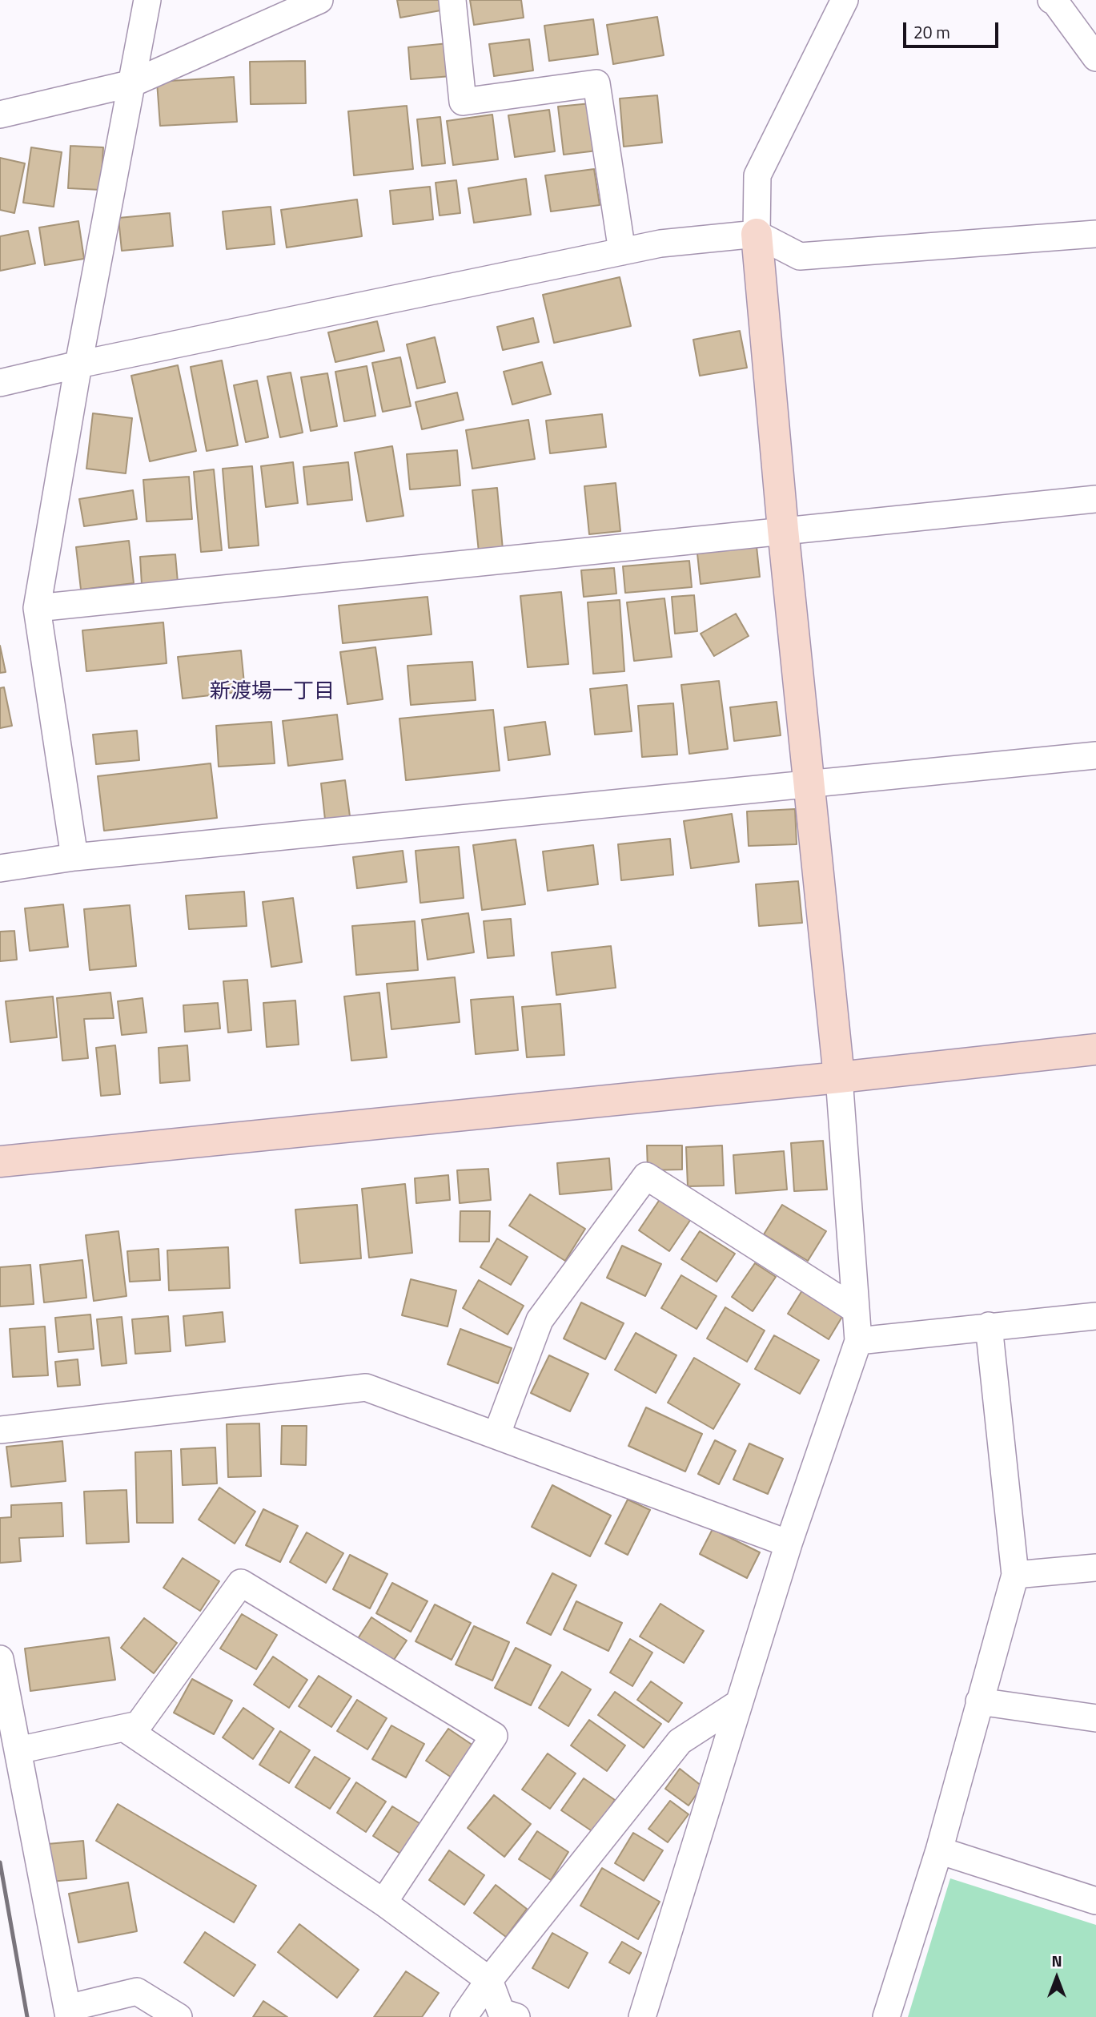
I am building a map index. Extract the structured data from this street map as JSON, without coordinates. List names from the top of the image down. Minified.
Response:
{"districts":["新渡場一丁目"],"scale_bar":"20 m","north":"top"}
